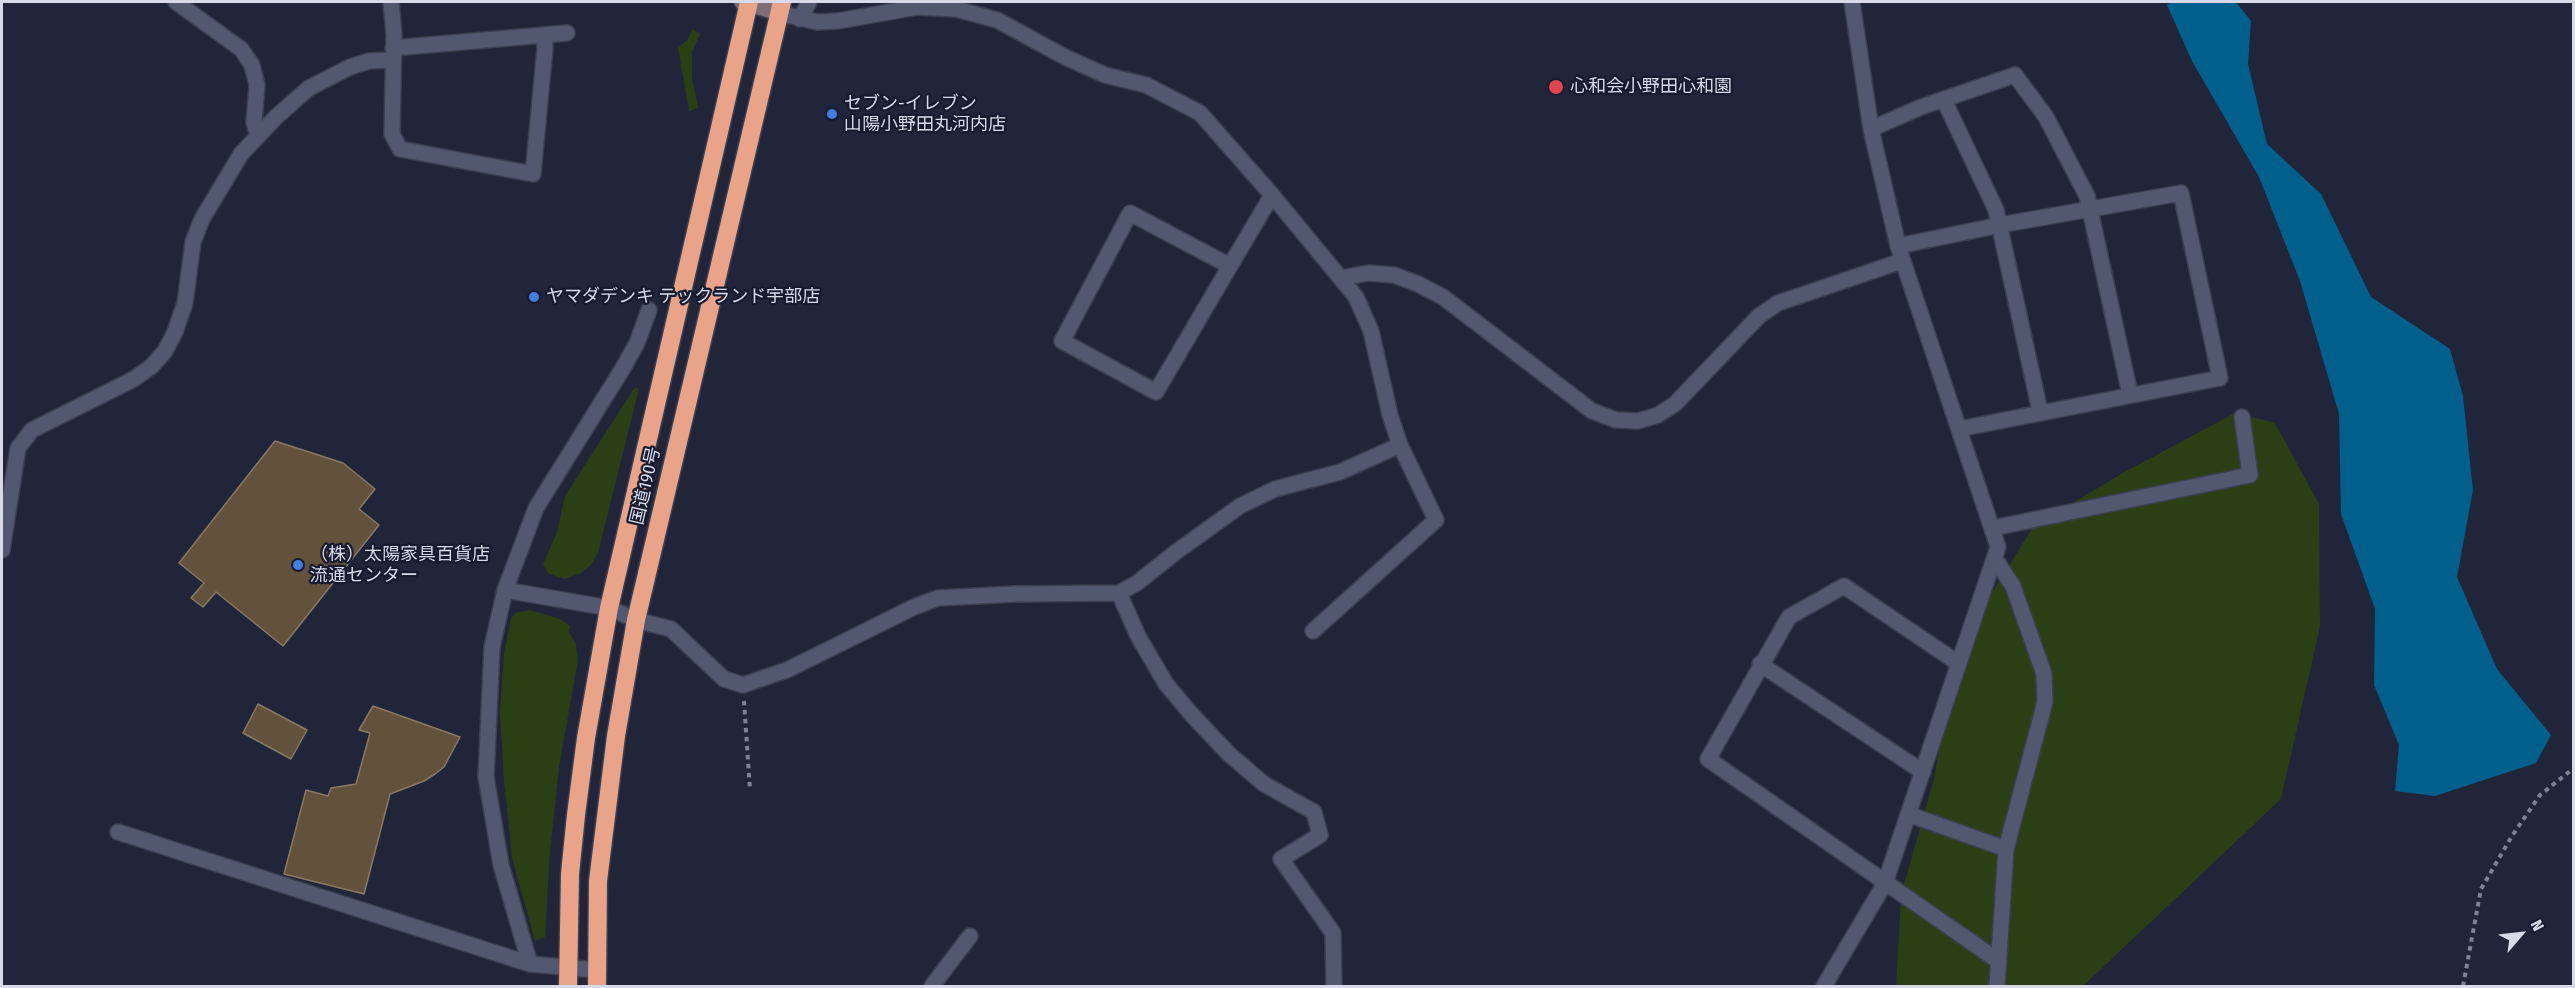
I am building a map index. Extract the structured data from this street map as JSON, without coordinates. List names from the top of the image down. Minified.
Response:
{"streets":{"highway":["国道190号"]},"places":["心和会小野田心和園","セブン-イレブン 山陽小野田丸河内店","ヤマダデンキ テックランド宇部店","（株）太陽家具百貨店 流通センター"],"north":"top right"}
